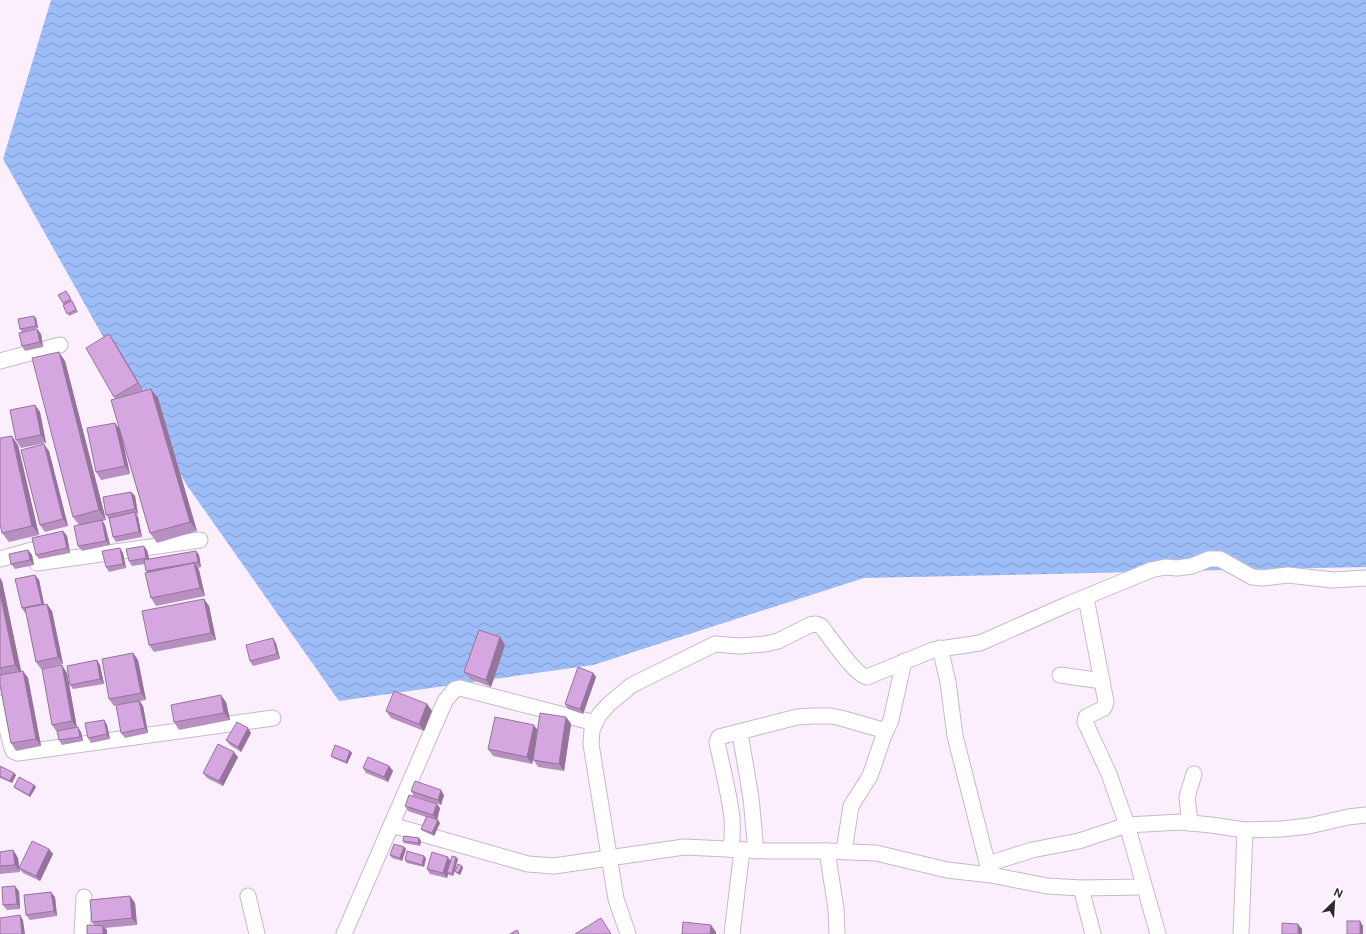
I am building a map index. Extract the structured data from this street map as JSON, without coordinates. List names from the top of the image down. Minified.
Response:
{"north":"top right"}
